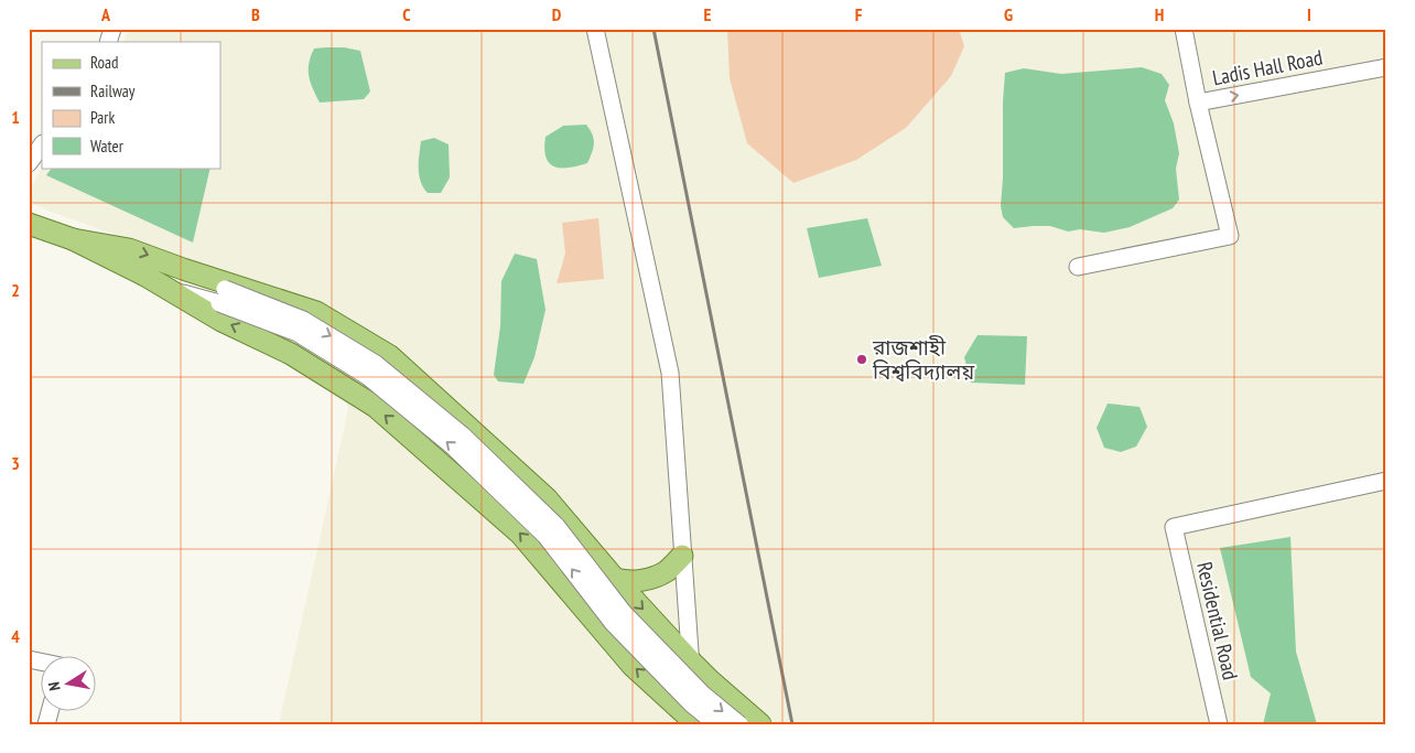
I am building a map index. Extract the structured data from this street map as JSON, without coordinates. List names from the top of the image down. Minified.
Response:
{"streets":{"street":["Ladis Hall Road","Residential Road"]},"one_way":["Ladis Hall Road"],"places":["রাজশাহী বিশ্ববিদ্যালয়"],"legend":["Road","Railway","Park","Water"],"north":"left","grid":{"columns":["A","B","C","D","E","F","G","H","I"],"rows":["1","2","3","4"]}}
